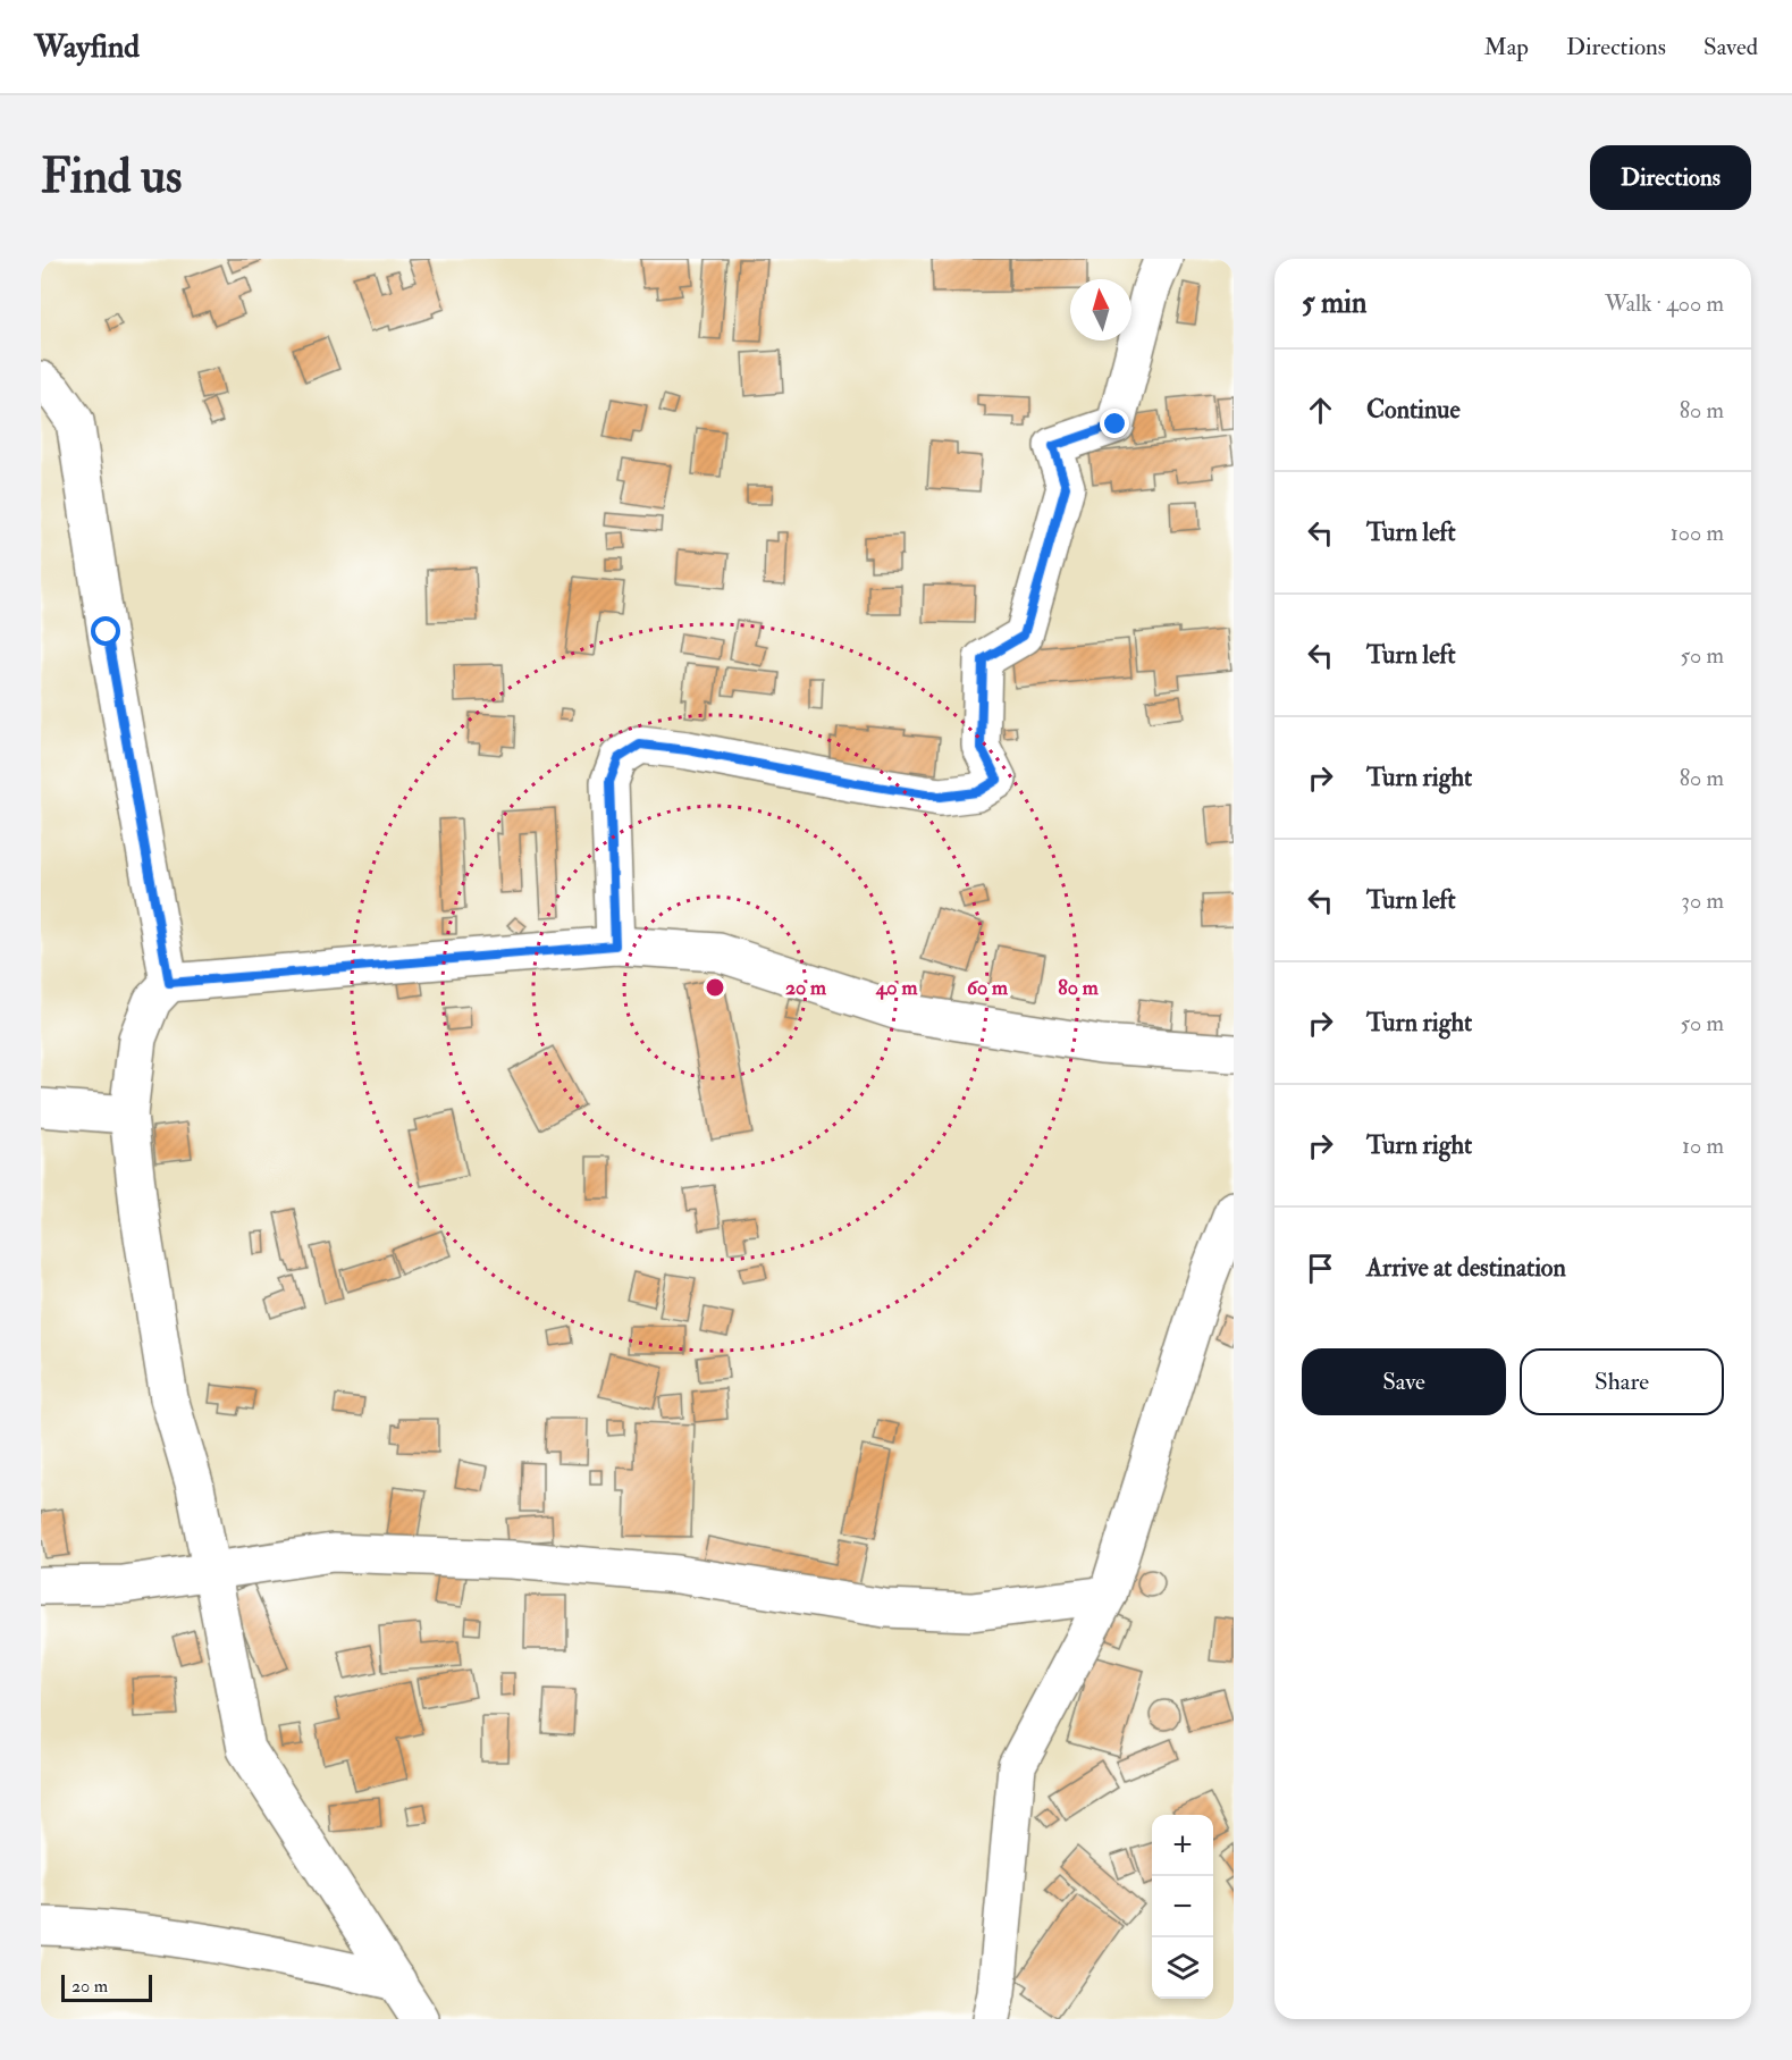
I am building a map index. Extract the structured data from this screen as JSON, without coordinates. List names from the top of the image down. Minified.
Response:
{"scale_bar":"20 m","north":"top","page":{"header":"Wayfind","nav":["Map","Directions","Saved"],"buttons":["Directions",["Save","Share"]],"title":"Find us","heading":["5 min","Walk · 400 m"],"list":[["Continue","80 m"],["Turn left","100 m"],["Turn left","50 m"],["Turn right","80 m"],["Turn left","30 m"],["Turn right","50 m"],["Turn right","10 m"],"Arrive at destination"],"map_buttons":["+","−"],"scale":"20 m"},"rings":["20 m","40 m","60 m","80 m"]}
